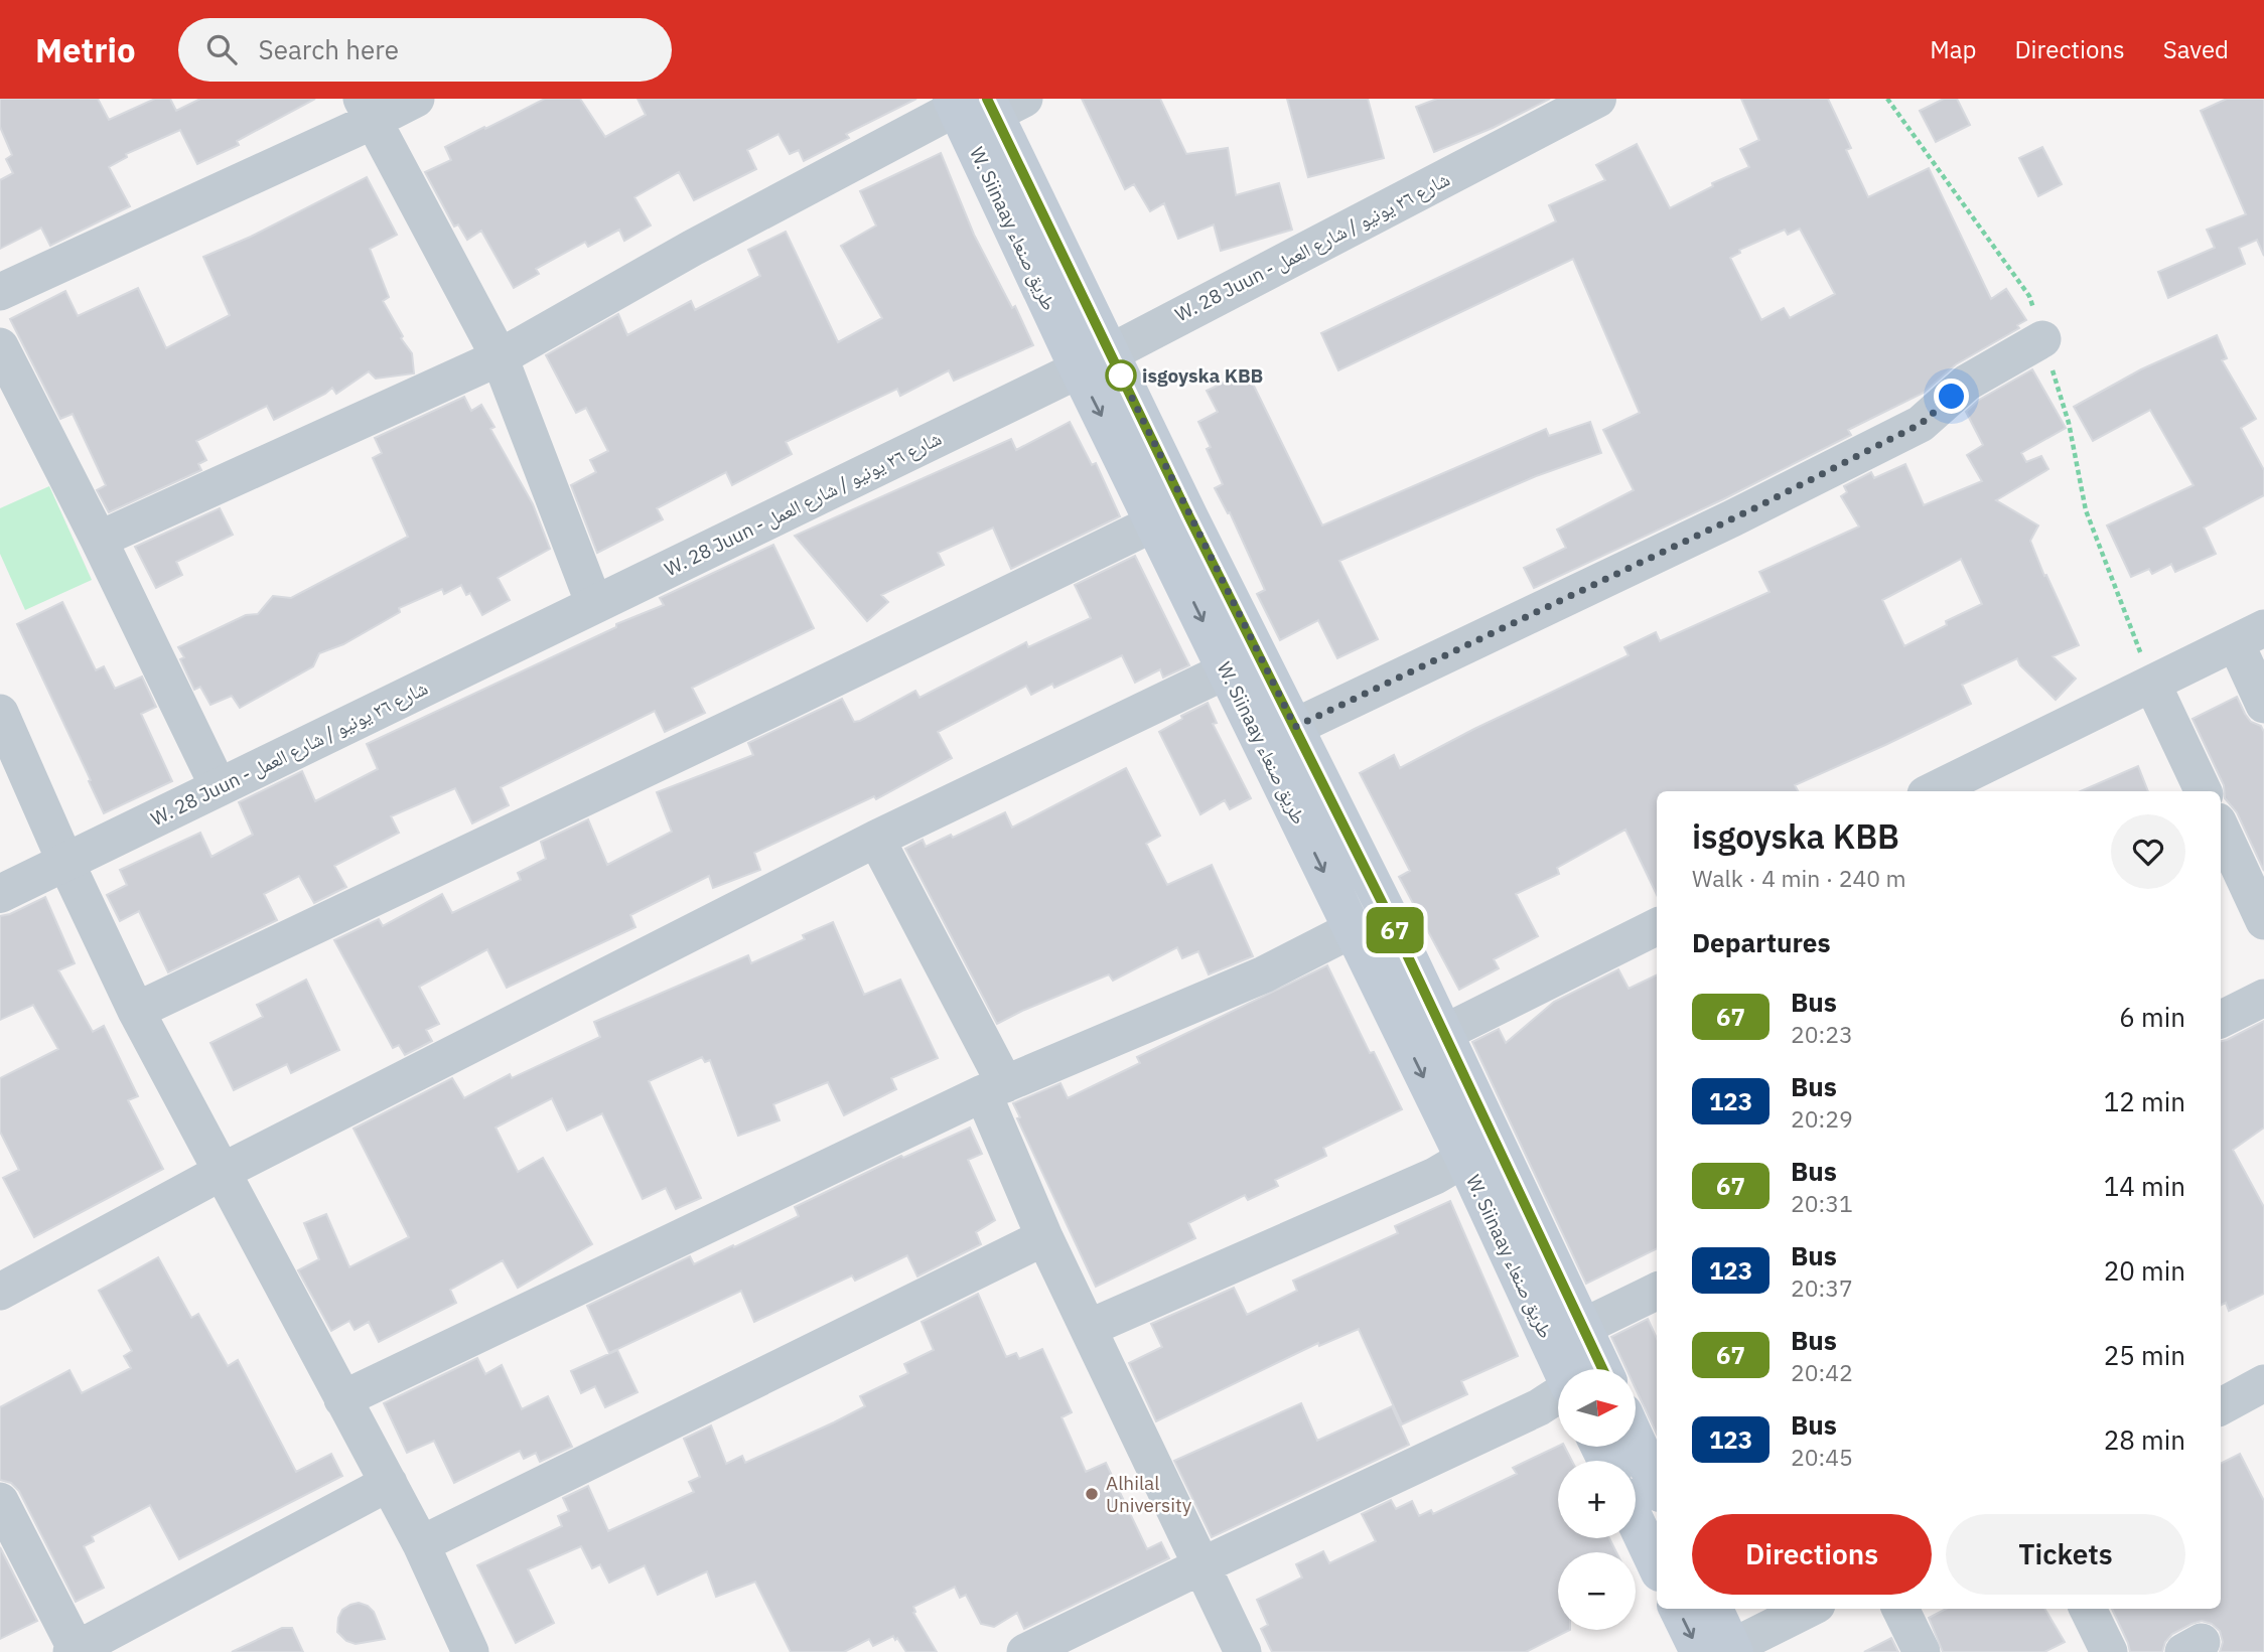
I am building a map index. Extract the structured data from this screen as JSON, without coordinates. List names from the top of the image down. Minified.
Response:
{"streets":{"main road":["W. Siinaay طريق صنعاء"],"street":["W. 28 Juun - شارع ٢٦ يونيو / شارع العمل"]},"crossings":[["W. Siinaay طريق صنعاء","W. 28 Juun - شارع ٢٦ يونيو / شارع العمل"]],"places":["isgoyska KBB","Alhilal University"],"lines":["bus line 67"],"north":"right","page":{"header":"Metrio","search":"Search here","nav":["Map","Directions","Saved"],"on_map":"67","heading":[["isgoyska KBB","Walk · 4 min · 240 m"],"Departures"],"list":[{"mark":"67","name":"Bus","note":"20:23","value":"6 min"},{"mark":"123","name":"Bus","note":"20:29","value":"12 min"},{"mark":"67","name":"Bus","note":"20:31","value":"14 min"},{"mark":"123","name":"Bus","note":"20:37","value":"20 min"},{"mark":"67","name":"Bus","note":"20:42","value":"25 min"},{"mark":"123","name":"Bus","note":"20:45","value":"28 min"}],"map_buttons":["+","−"],"buttons":["Directions","Tickets"]}}
